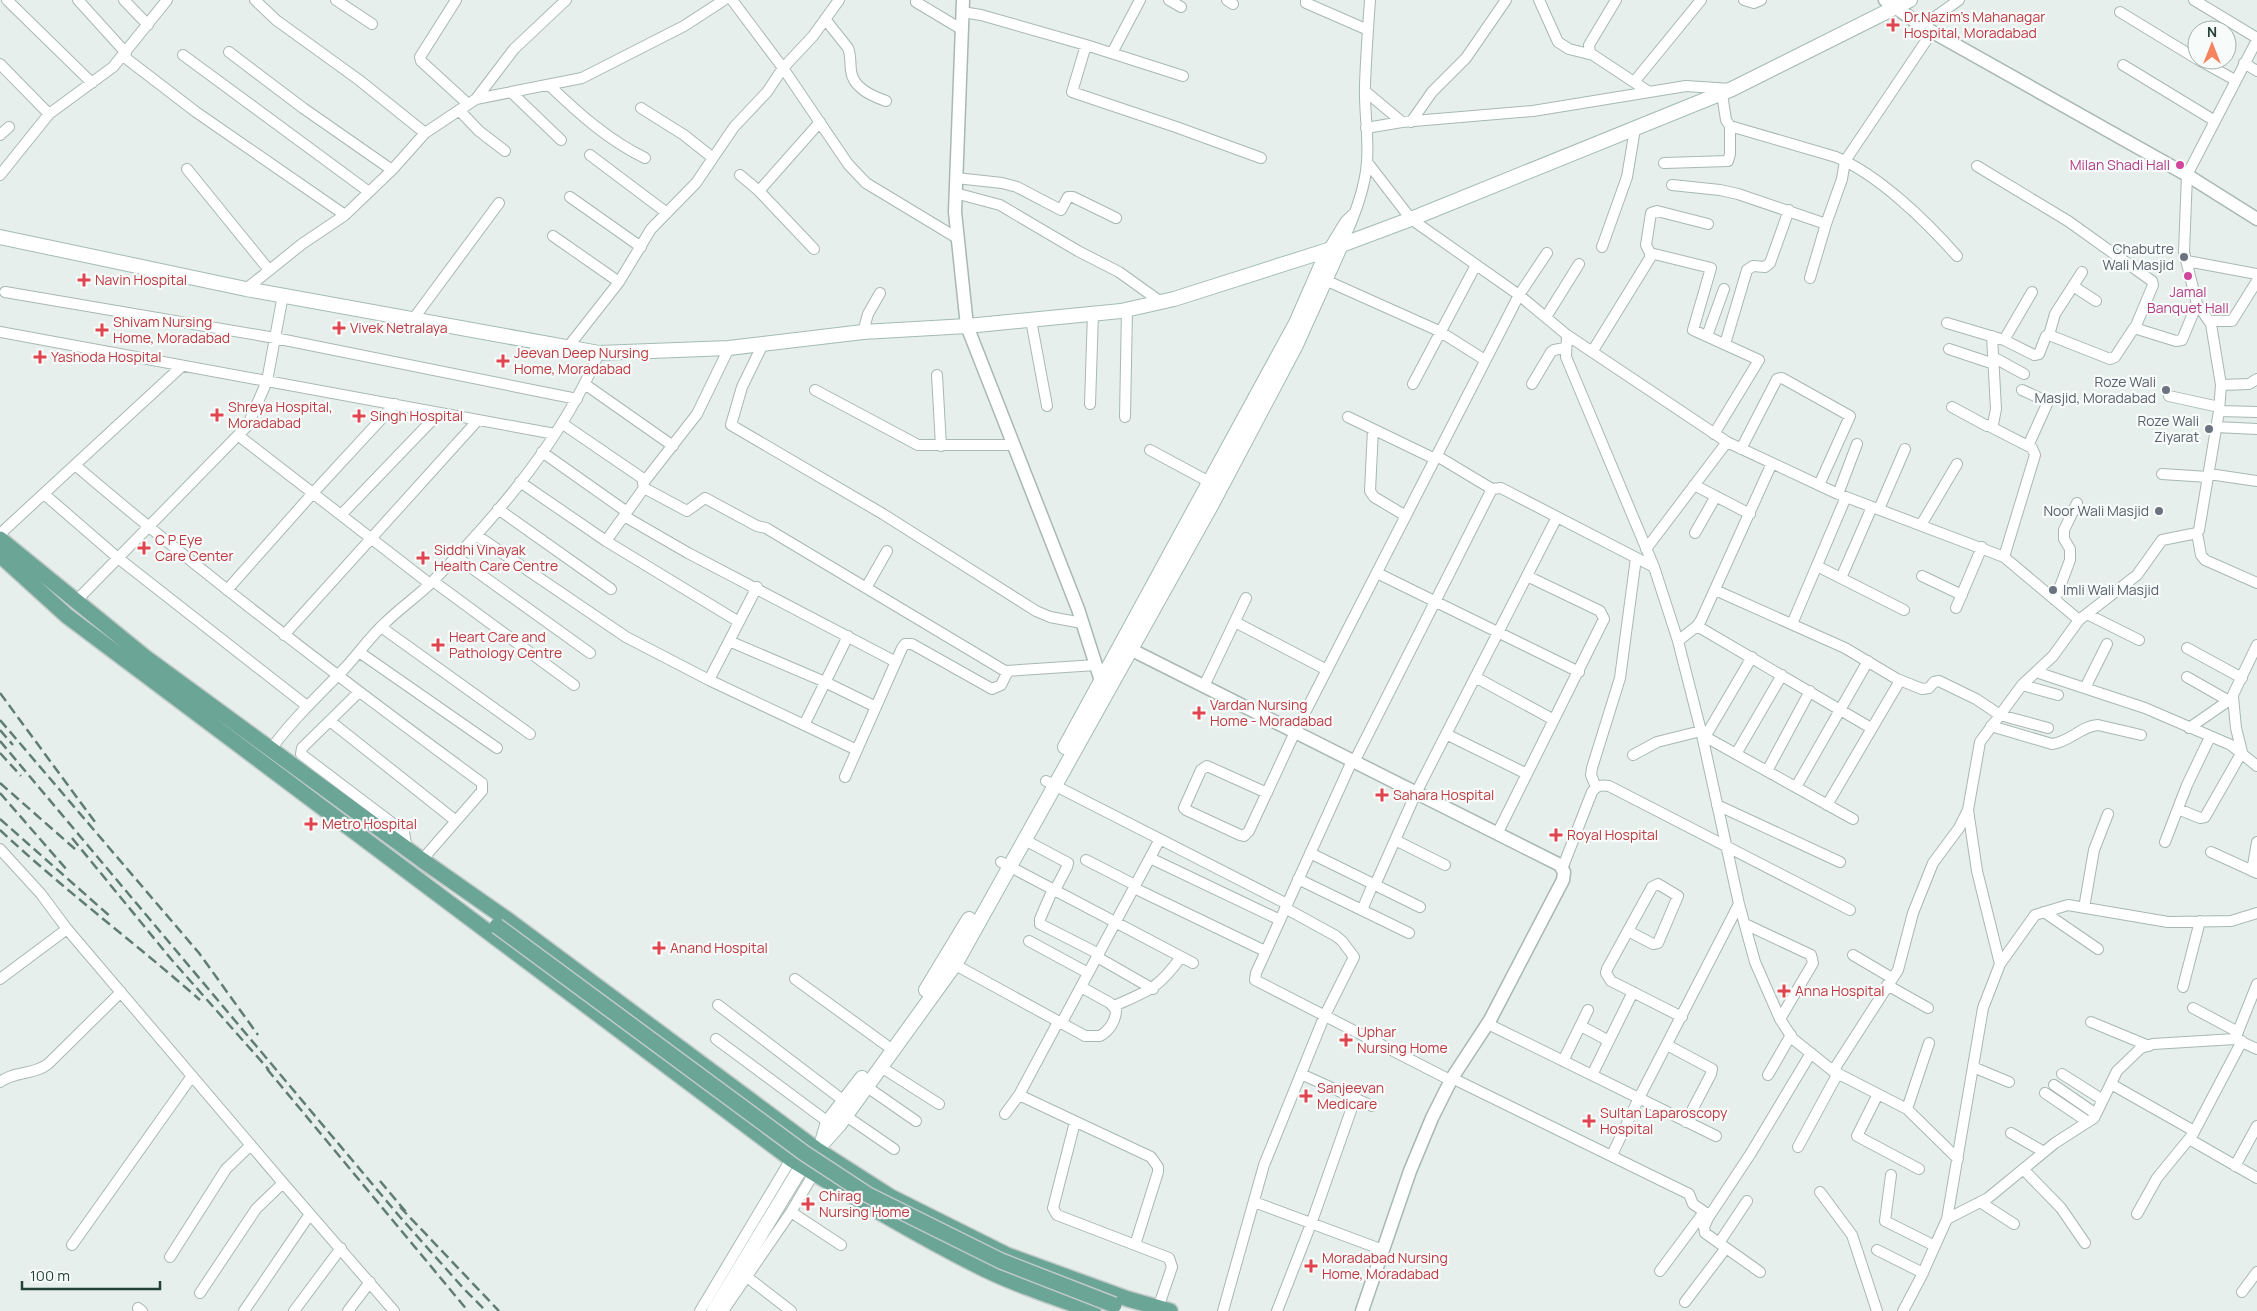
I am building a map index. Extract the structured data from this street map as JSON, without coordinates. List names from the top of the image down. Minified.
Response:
{"places":{"health":["Dr.Nazim's Mahanagar Hospital, Moradabad","Navin Hospital","Vivek Netralaya","Shivam Nursing Home, Moradabad","Yashoda Hospital","Jeevan Deep Nursing Home, Moradabad","Shreya Hospital, Moradabad","Singh Hospital","C P Eye Care Center","Siddhi Vinayak Health Care Centre","Heart Care and Pathology Centre","Vardan Nursing Home - Moradabad","Sahara Hospital","Metro Hospital","Royal Hospital","Anand Hospital","Anna Hospital","Uphar Nursing Home","Sanjeevan Medicare","Sultan Laparoscopy Hospital","Chirag Nursing Home","Moradabad Nursing Home, Moradabad"],"other":["Milan Shadi Hall","Chabutre Wali Masjid","Jamal Banquet Hall","Roze Wali Masjid, Moradabad","Roze Wali Ziyarat","Noor Wali Masjid","Imli Wali Masjid"]},"scale_bar":"100 m","north":"top"}
